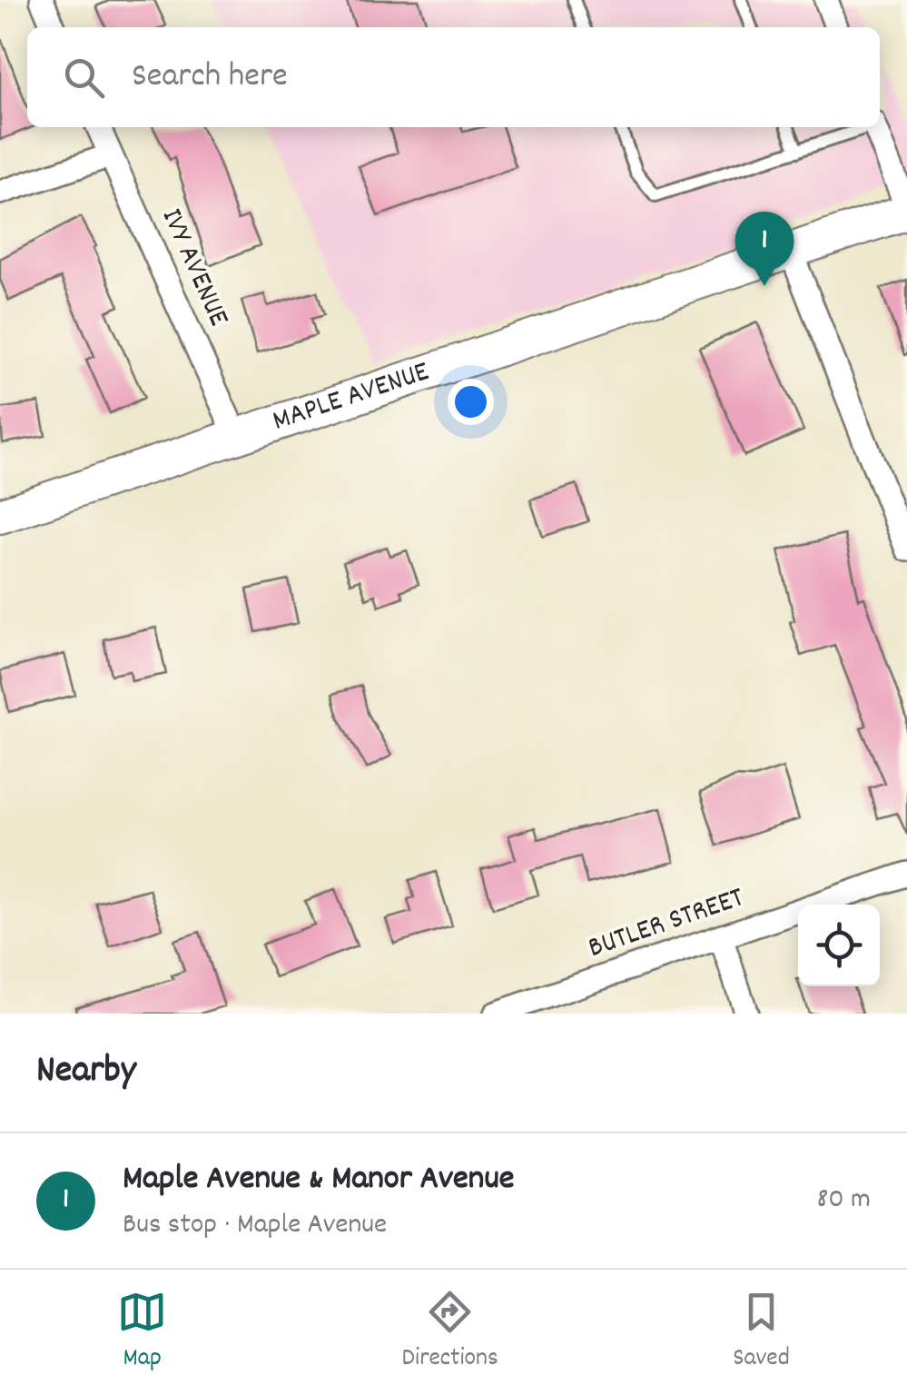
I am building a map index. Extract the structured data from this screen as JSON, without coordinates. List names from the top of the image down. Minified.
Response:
{"streets":{"main road":["MAPLE AVENUE"],"street":["IVY AVENUE","BUTLER STREET"]},"crossings":[["IVY AVENUE","MAPLE AVENUE"]],"page":{"search":"Search here","pins":"1","heading":"Nearby","list":[{"mark":"1","name":"Maple Avenue & Manor Avenue","note":"Bus stop · Maple Avenue","value":"80 m"}],"nav":["Map","Directions","Saved"]}}
